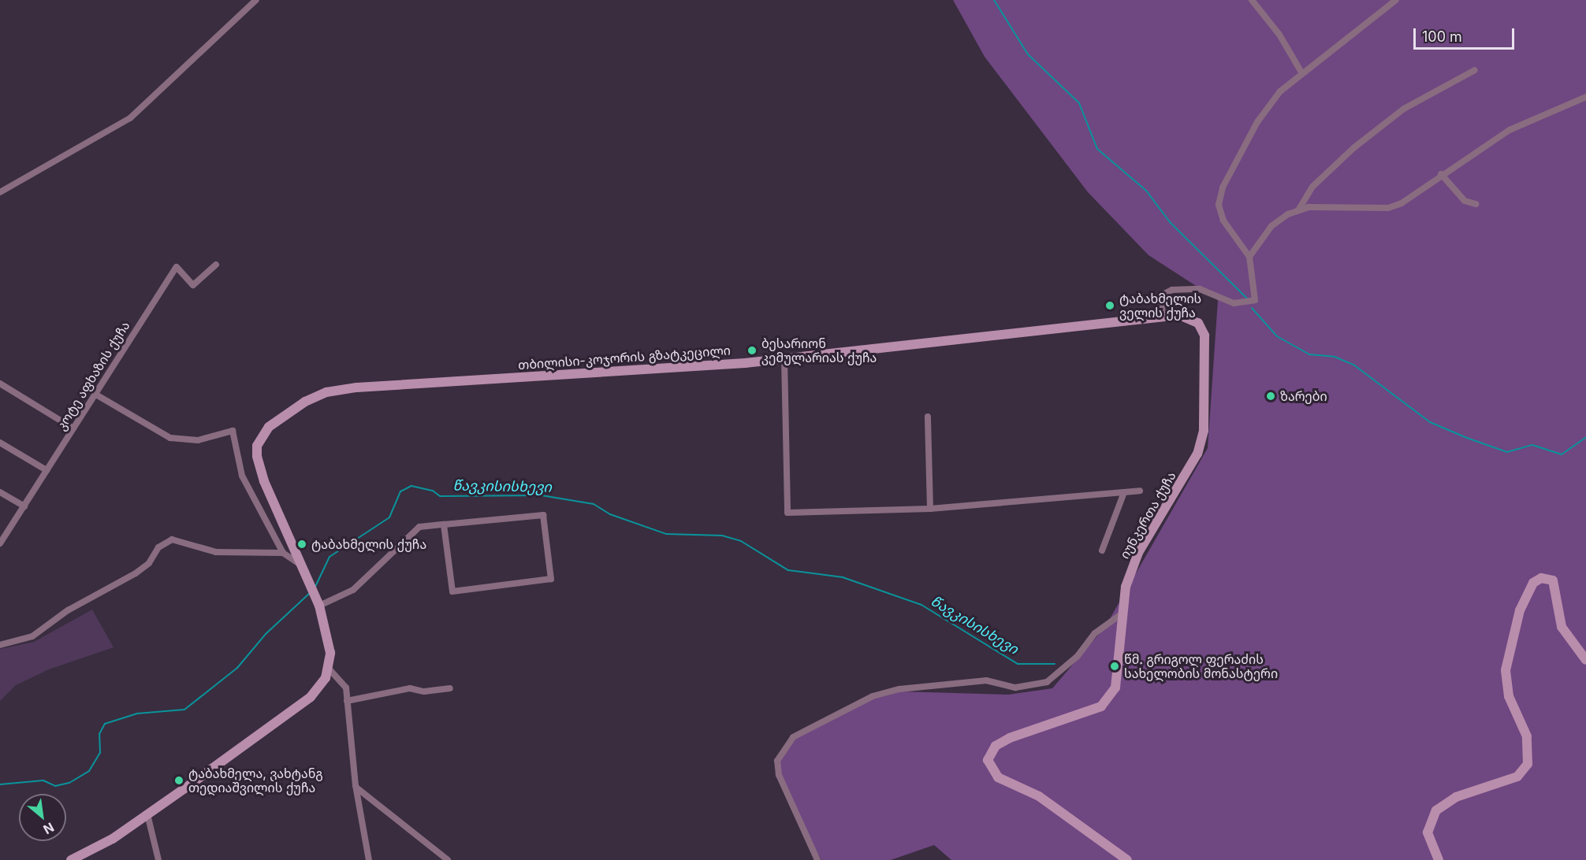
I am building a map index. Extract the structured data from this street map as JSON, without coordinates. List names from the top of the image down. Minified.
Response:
{"streets":{"main road":["თბილისი-კოჯორის გზატკეცილი","იუნკერთა ქუჩა"],"street":["კოტე აფხაზის ქუჩა"]},"crossings":[["თბილისი-კოჯორის გზატკეცილი","იუნკერთა ქუჩა"]],"water":["წავკისისხევი"],"places":["ტაბახმელის ველის ქუჩა","ბესარიონ კემულარიას ქუჩა","ზარები","ტაბახმელის ქუჩა","წმ. გრიგოლ ფერაძის სახელობის მონასტერი","ტაბახმელა, ვახტანგ თედიაშვილის ქუჩა"],"scale_bar":"100 m","north":"bottom right"}
